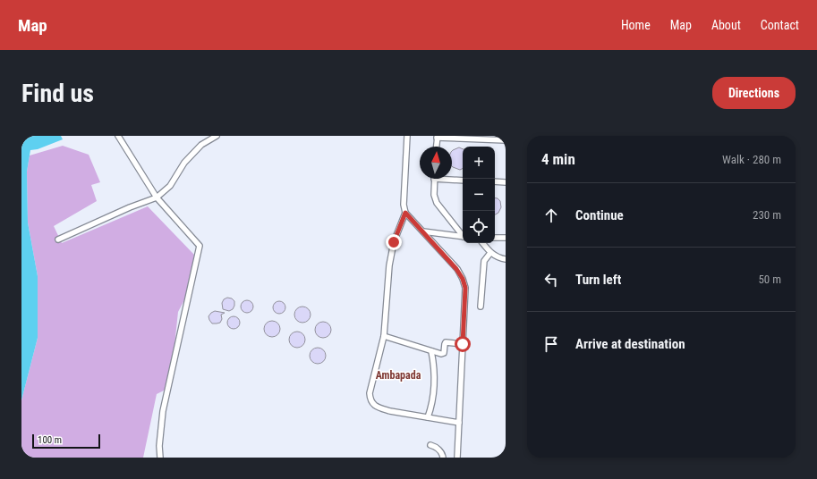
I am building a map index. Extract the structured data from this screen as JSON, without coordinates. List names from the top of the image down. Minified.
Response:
{"districts":["Ambapada"],"scale_bar":"100 m","north":"top","page":{"header":"Map","nav":["Home","Map","About","Contact"],"buttons":"Directions","title":"Find us","heading":["4 min","Walk · 280 m"],"map_buttons":["+","−"],"list":[["Continue","230 m"],["Turn left","50 m"],"Arrive at destination"],"scale":"100 m"}}
